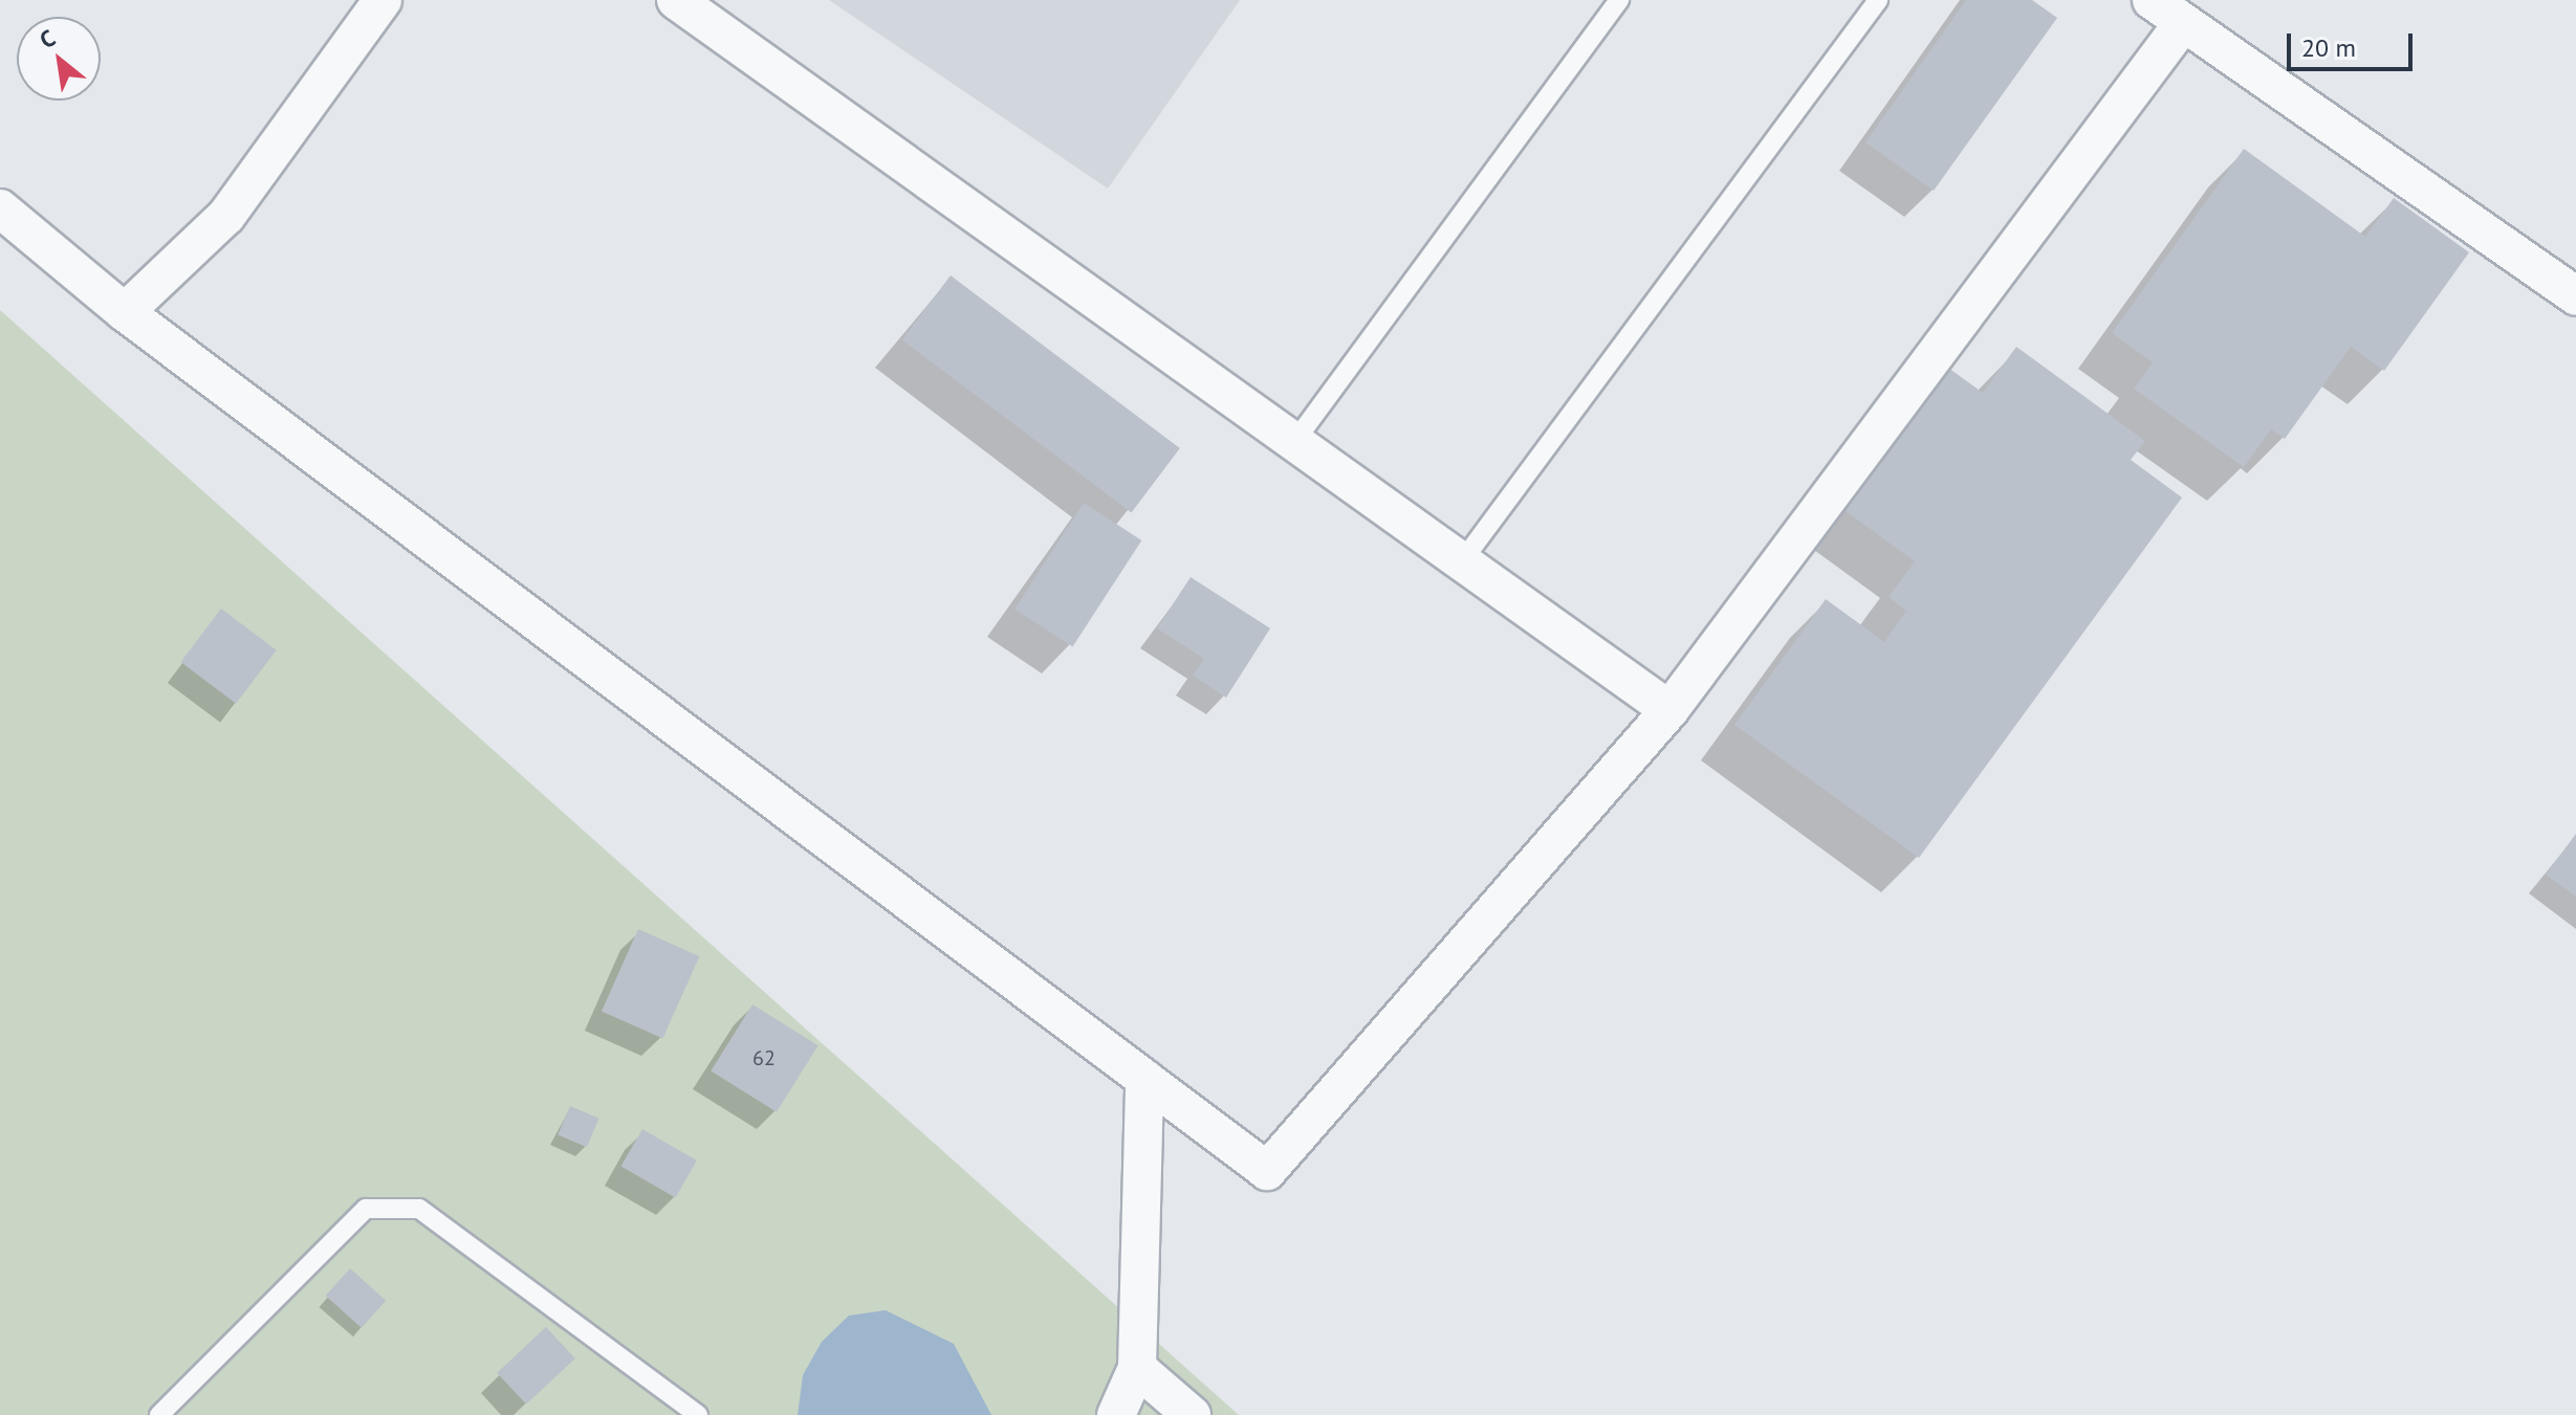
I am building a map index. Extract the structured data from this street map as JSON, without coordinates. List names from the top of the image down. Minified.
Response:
{"house_numbers":["62"],"scale_bar":"20 m","north":"top left"}
